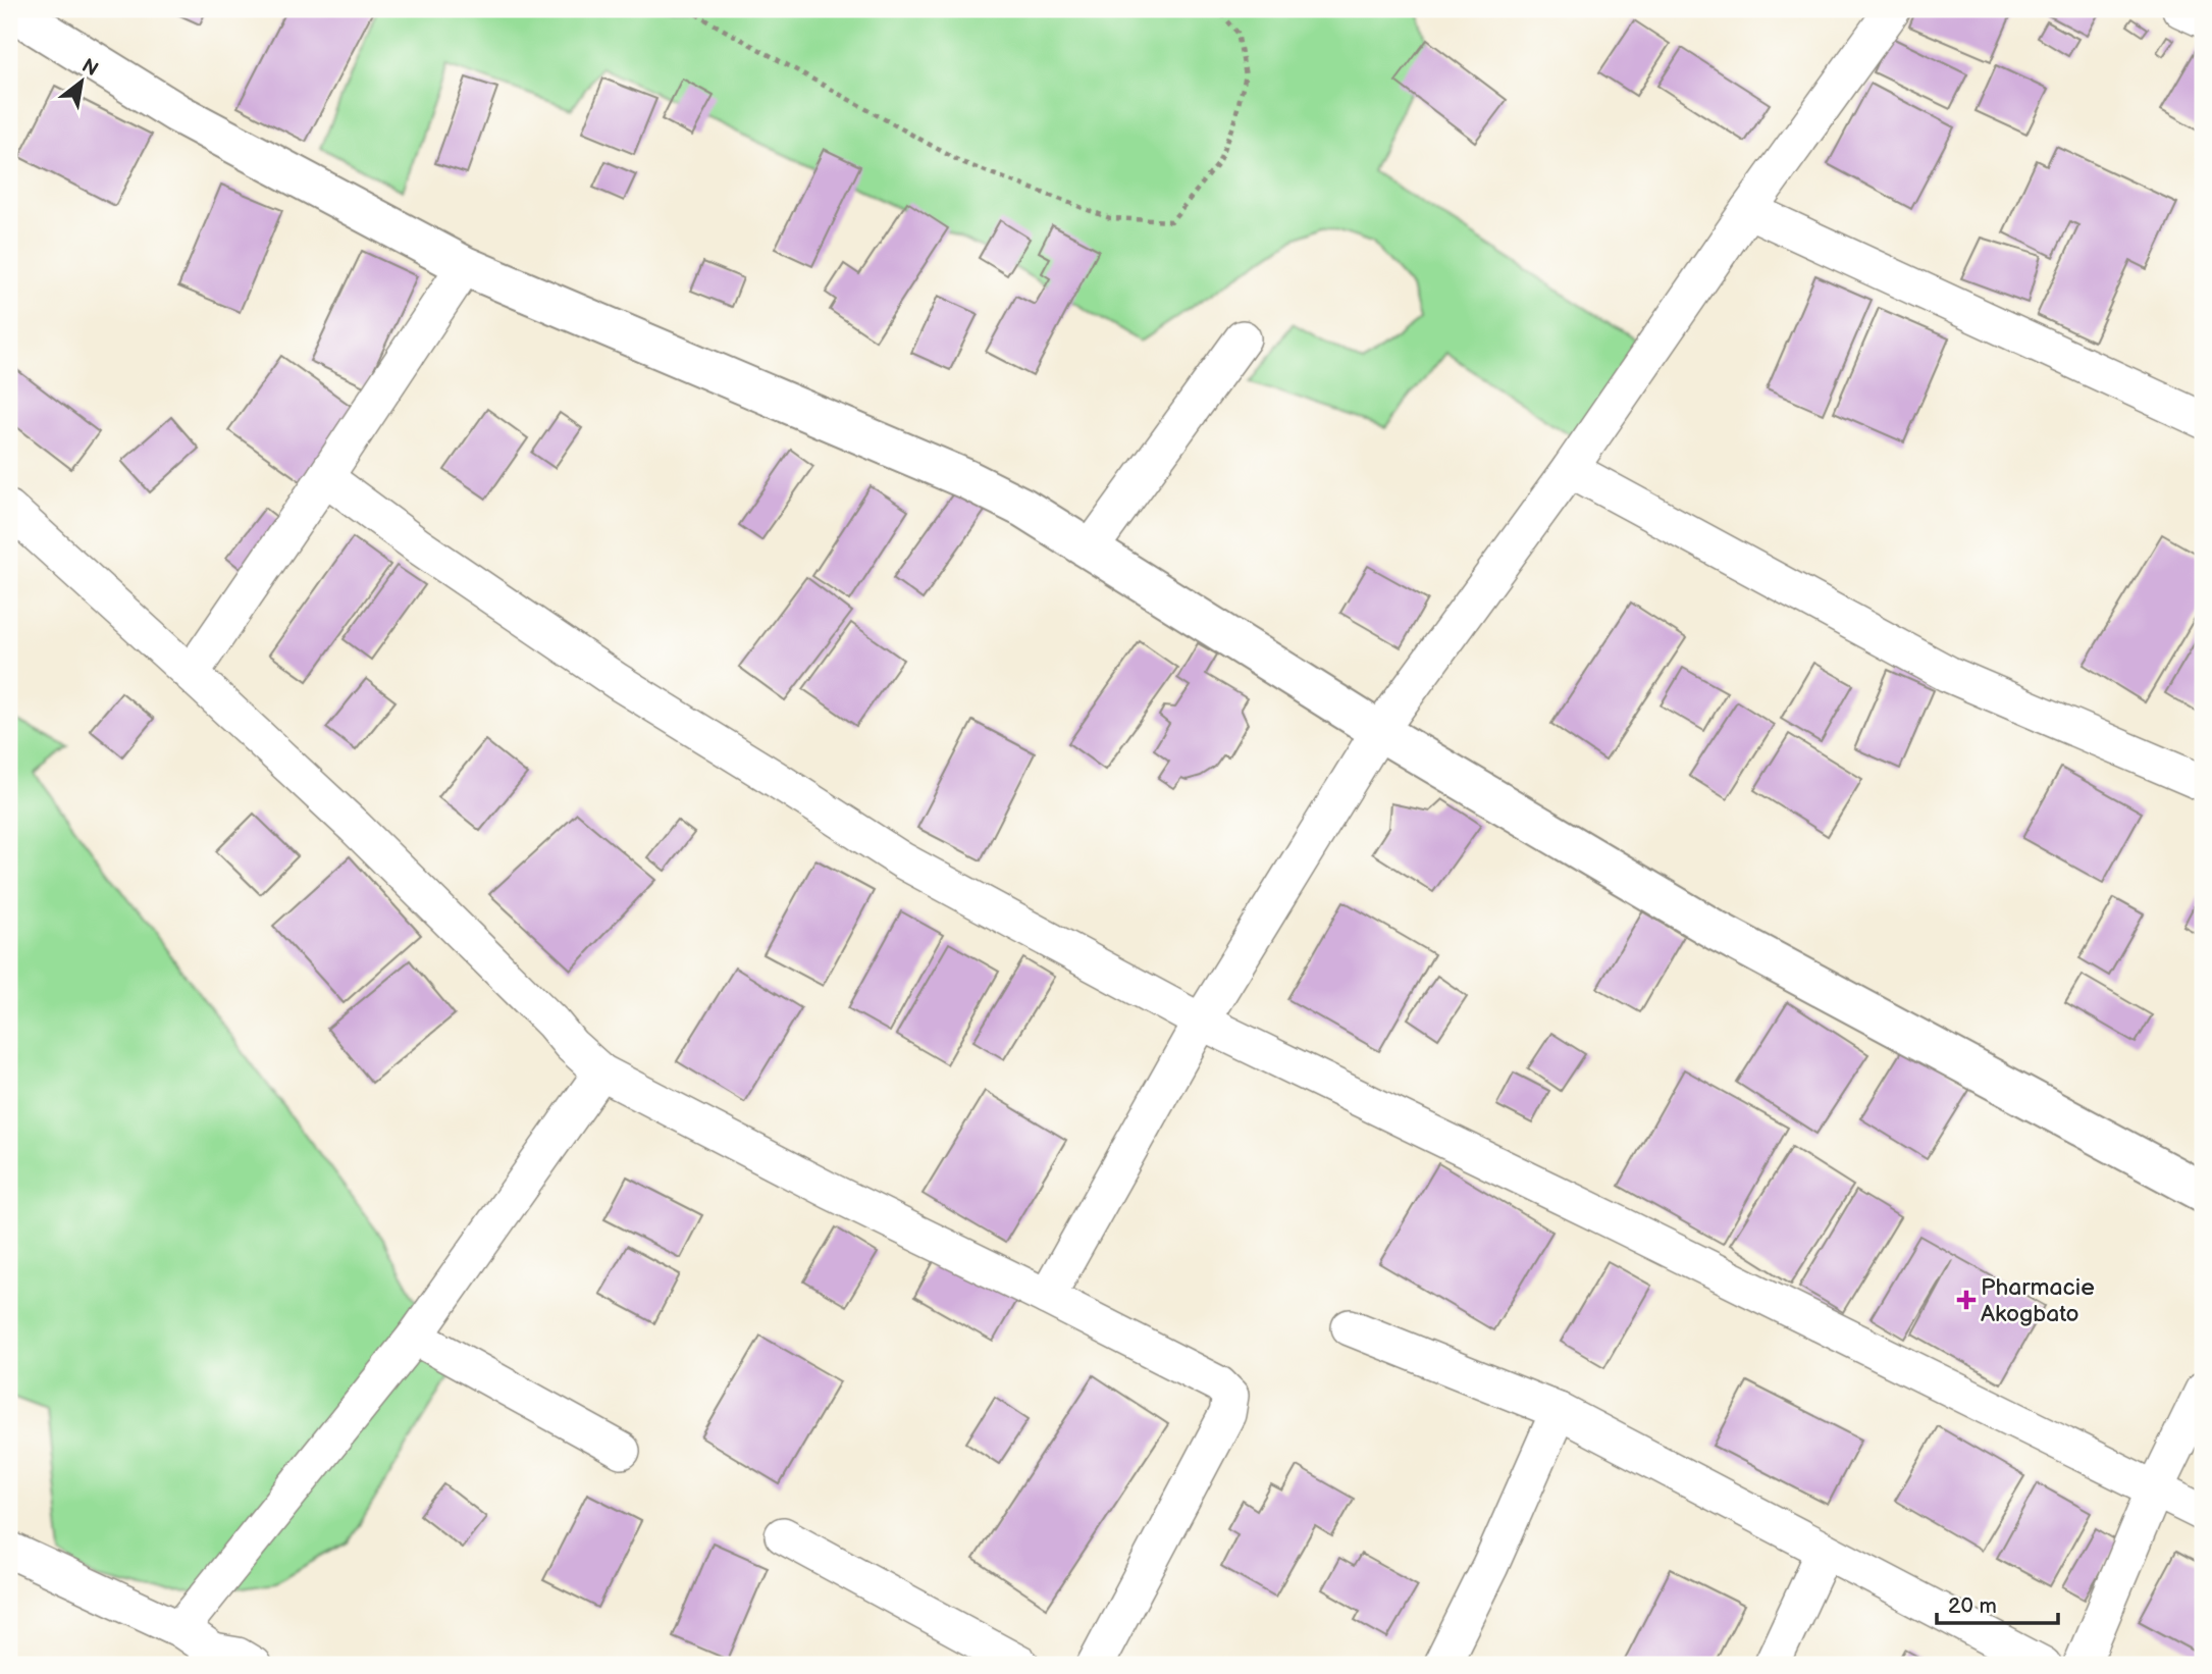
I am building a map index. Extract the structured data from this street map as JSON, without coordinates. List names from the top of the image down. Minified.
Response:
{"places":{"health":["Pharmacie Akogbato"]},"scale_bar":"20 m","north":"top right"}
